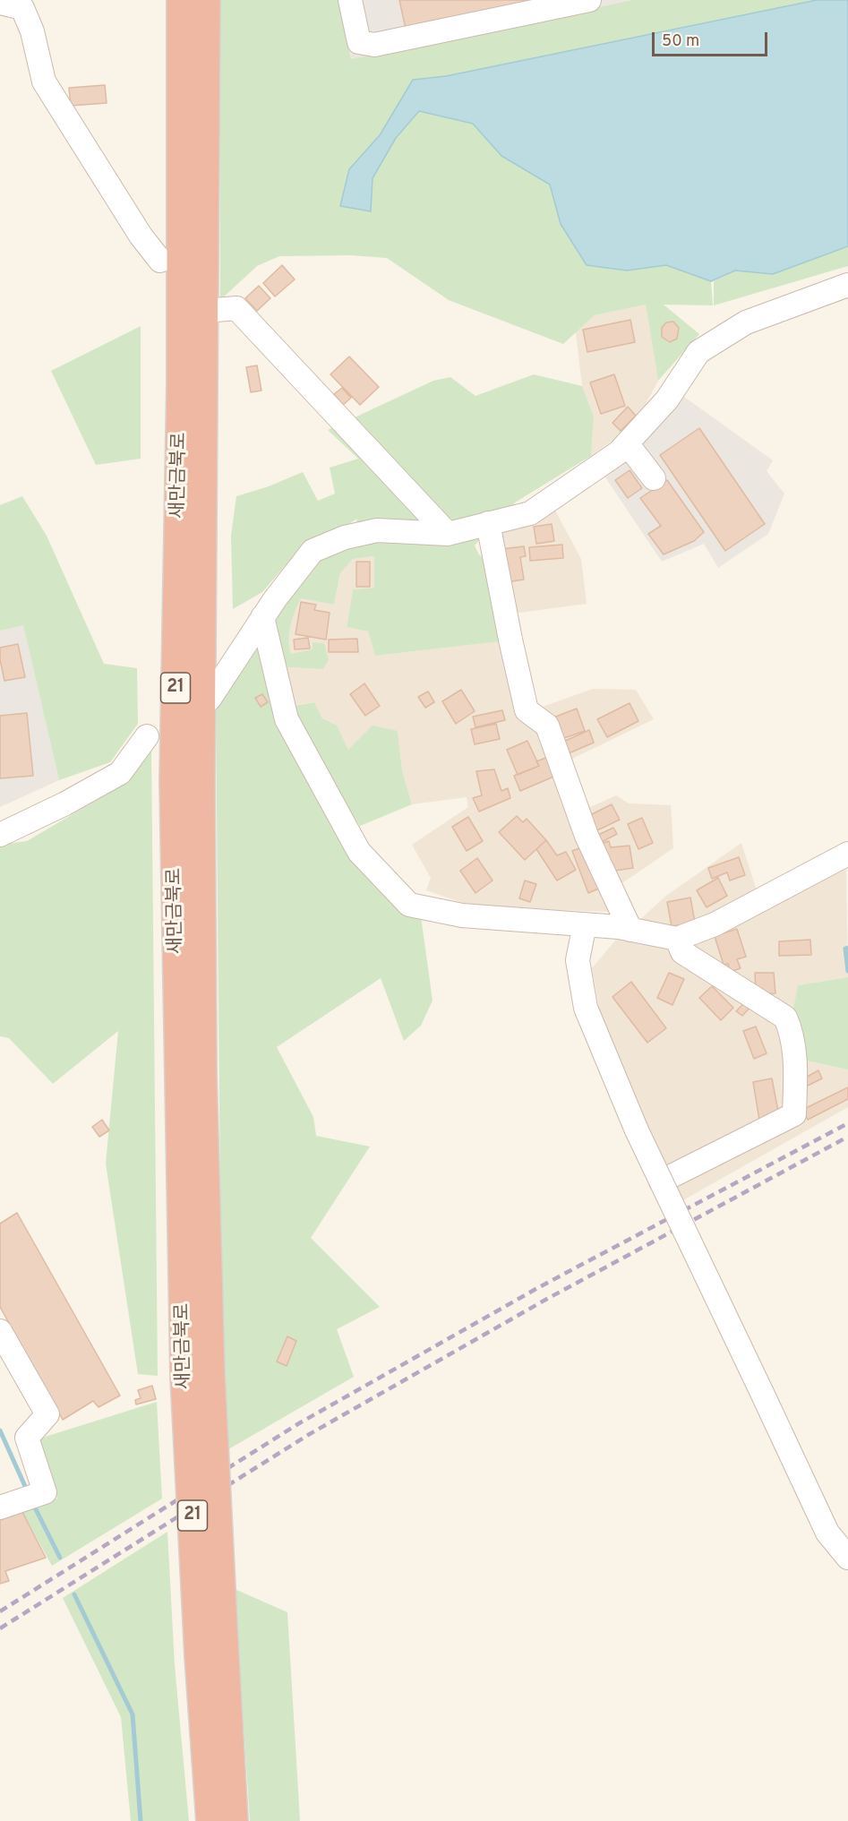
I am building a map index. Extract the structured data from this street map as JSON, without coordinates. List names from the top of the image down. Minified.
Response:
{"streets":{"highway":["새만금북로","21"]},"scale_bar":"50 m"}
